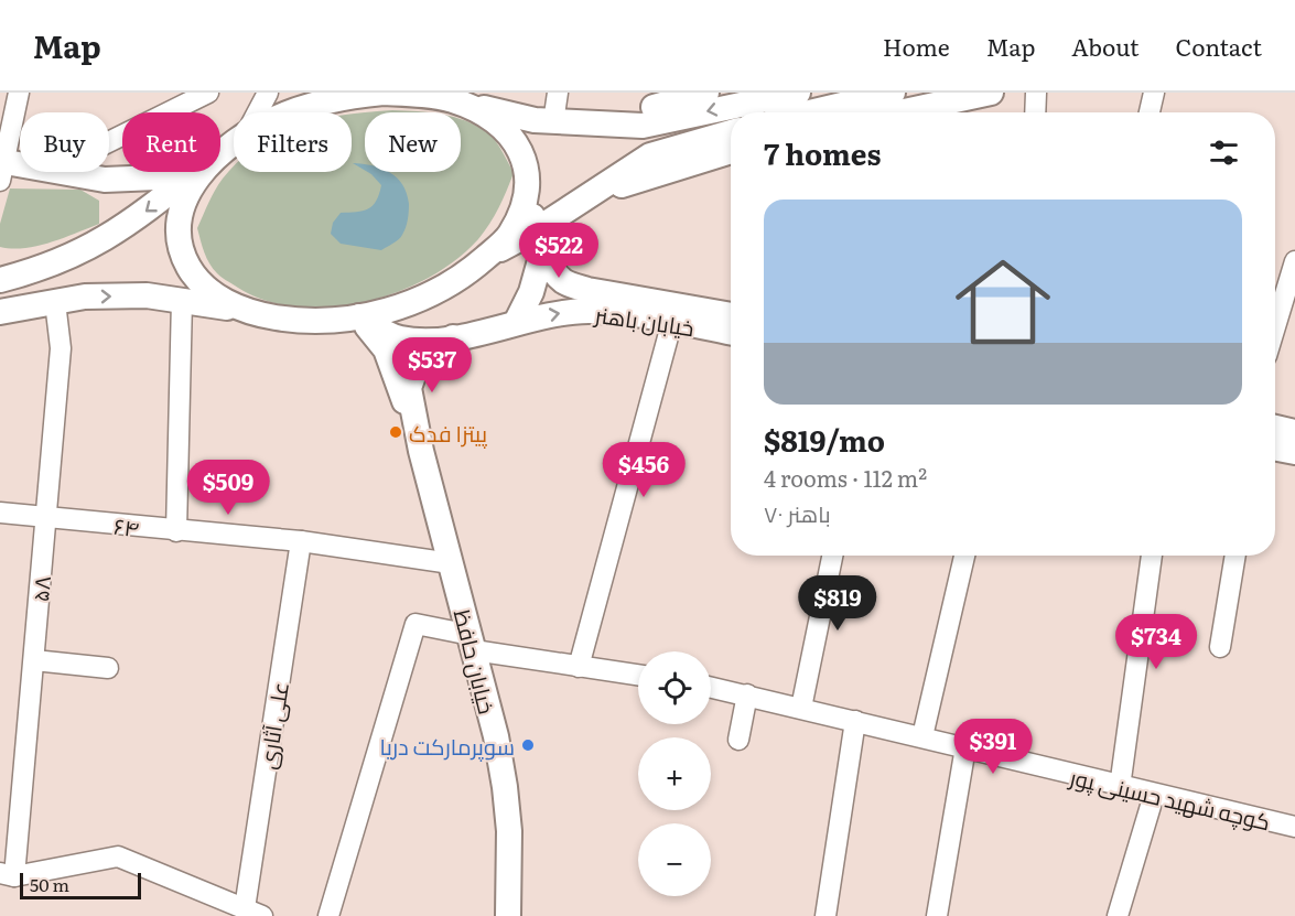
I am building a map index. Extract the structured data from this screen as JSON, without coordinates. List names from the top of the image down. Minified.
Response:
{"streets":{"main road":["خیابان باهنر","خیابان حافظ"],"street":["۶۴","۵۸","علی آثاری","کوچه شهید حسینی ‍پور"]},"crossings":[["خیابان باهنر","خیابان حافظ"],["۶۴","۵۸"],["۶۴","خیابان حافظ"],["۶۴","علی آثاری"]],"places":["پیتزا فدک","سوپرمارکت دریا"],"scale_bar":"50 m","page":{"header":"Map","nav":["Home","Map","About","Contact"],"chip":["Buy","Rent","Filters","New"],"heading":"7 homes","list":[{"name":"$819/mo","note":"4 rooms · 112 m² · باهنر ۷۰"}],"price":["$522","$537","$456","$509","$819","$734","$391"],"map_buttons":["+","−"],"scale":"50 m"}}
